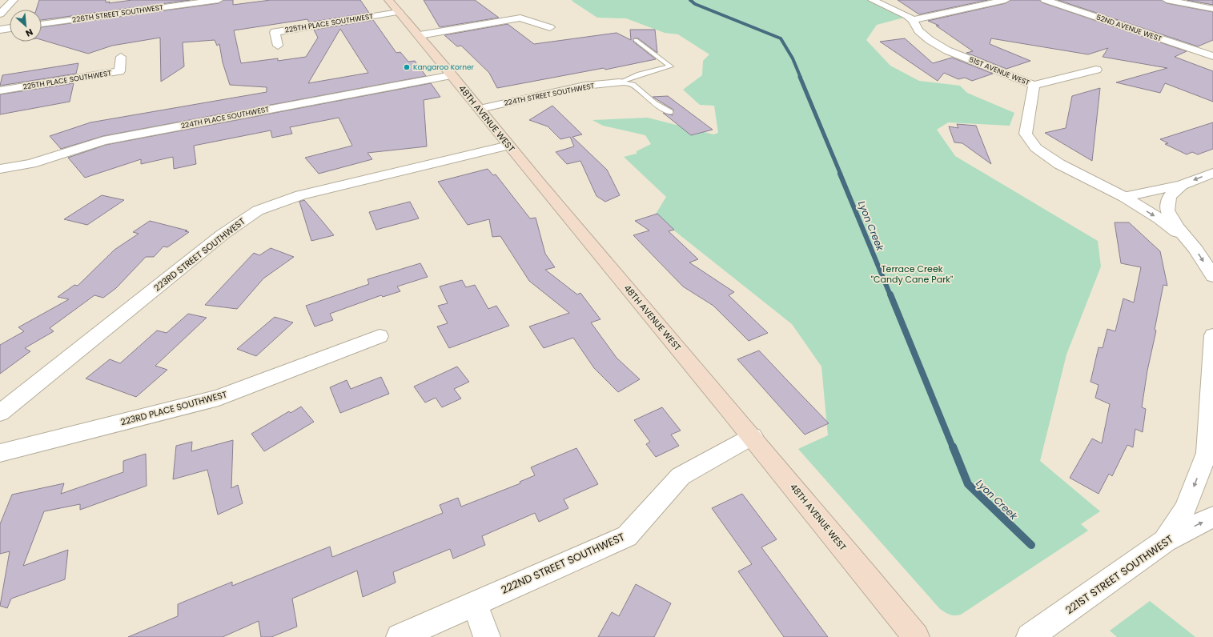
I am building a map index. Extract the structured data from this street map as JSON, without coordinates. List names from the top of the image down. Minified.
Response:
{"streets":{"main road":["48TH AVENUE WEST"],"street":["226TH STREET SOUTHWEST","225TH PLACE SOUTHWEST","52ND AVENUE WEST","51ST AVENUE WEST","224TH STREET SOUTHWEST","224TH PLACE SOUTHWEST","223RD STREET SOUTHWEST","223RD PLACE SOUTHWEST","222ND STREET SOUTHWEST","221ST STREET SOUTHWEST"]},"crossings":[["225TH PLACE SOUTHWEST","48TH AVENUE WEST"],["224TH STREET SOUTHWEST","48TH AVENUE WEST"],["224TH PLACE SOUTHWEST","48TH AVENUE WEST"],["48TH AVENUE WEST","223RD STREET SOUTHWEST"],["48TH AVENUE WEST","222ND STREET SOUTHWEST"]],"water":["Lyon Creek"],"parks":["Terrace Creek \"Candy Cane Park\""],"places":["Kangaroo Korner"],"north":"bottom right"}
